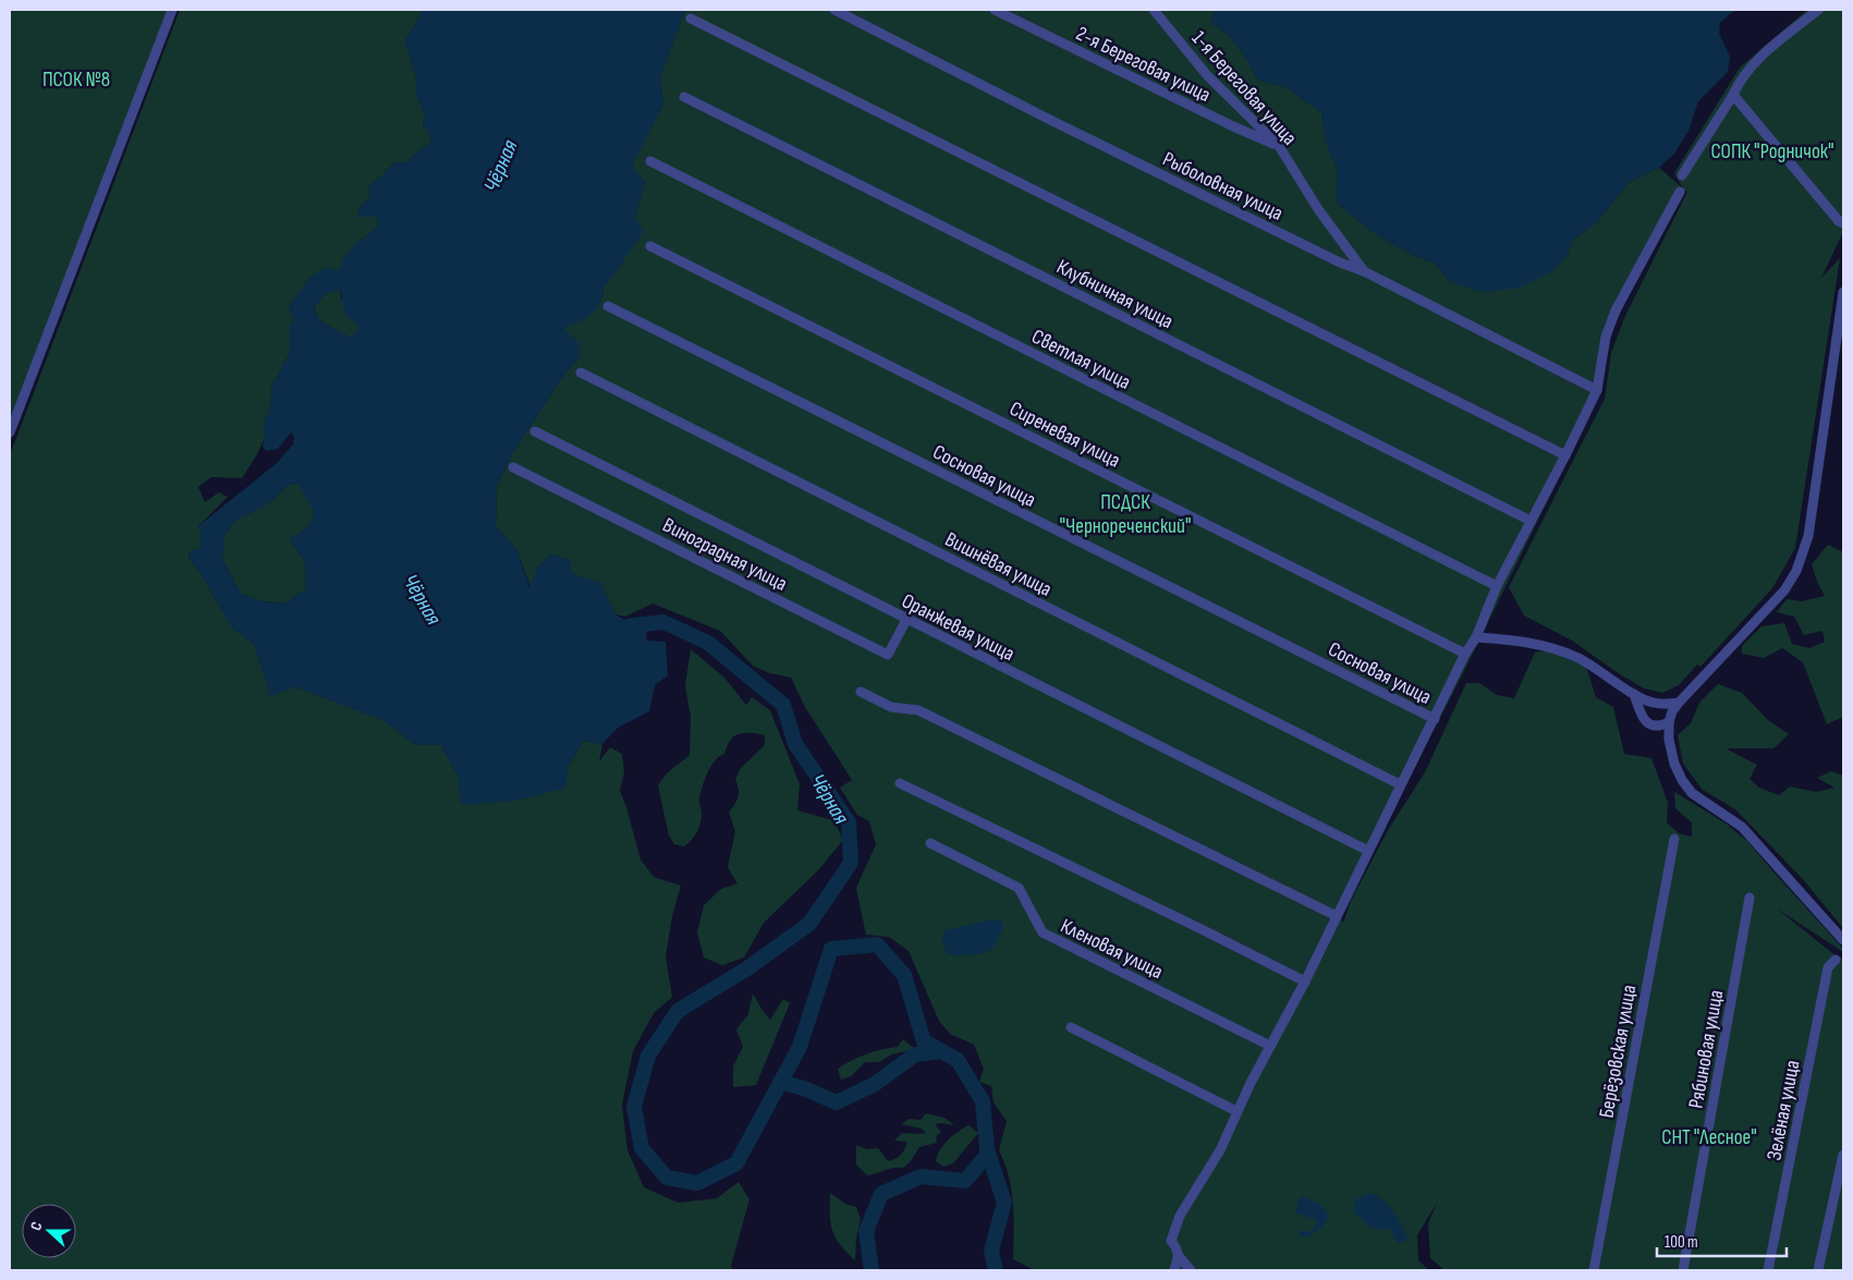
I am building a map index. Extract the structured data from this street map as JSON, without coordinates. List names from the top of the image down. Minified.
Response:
{"streets":{"street":["2-я Береговая улица","1-я Береговая улица","Рыболовная улица","Клубничная улица","Светлая улица","Сиреневая улица","Сосновая улица","Виноградная улица","Вишнёвая улица","Оранжевая улица","Кленовая улица","Рябиновая улица","Берёзовская улица","Зелёная улица"]},"crossings":[["2-я Береговая улица","1-я Береговая улица"],["1-я Береговая улица","Рыболовная улица"],["Виноградная улица","Оранжевая улица"]],"water":["Чёрная"],"parks":["ПСОК №8","СОПК \"Родничок\"","ПСДСК \"Чернореченский\"","СНТ \"Лесное\""],"scale_bar":"100 m","north":"left"}
